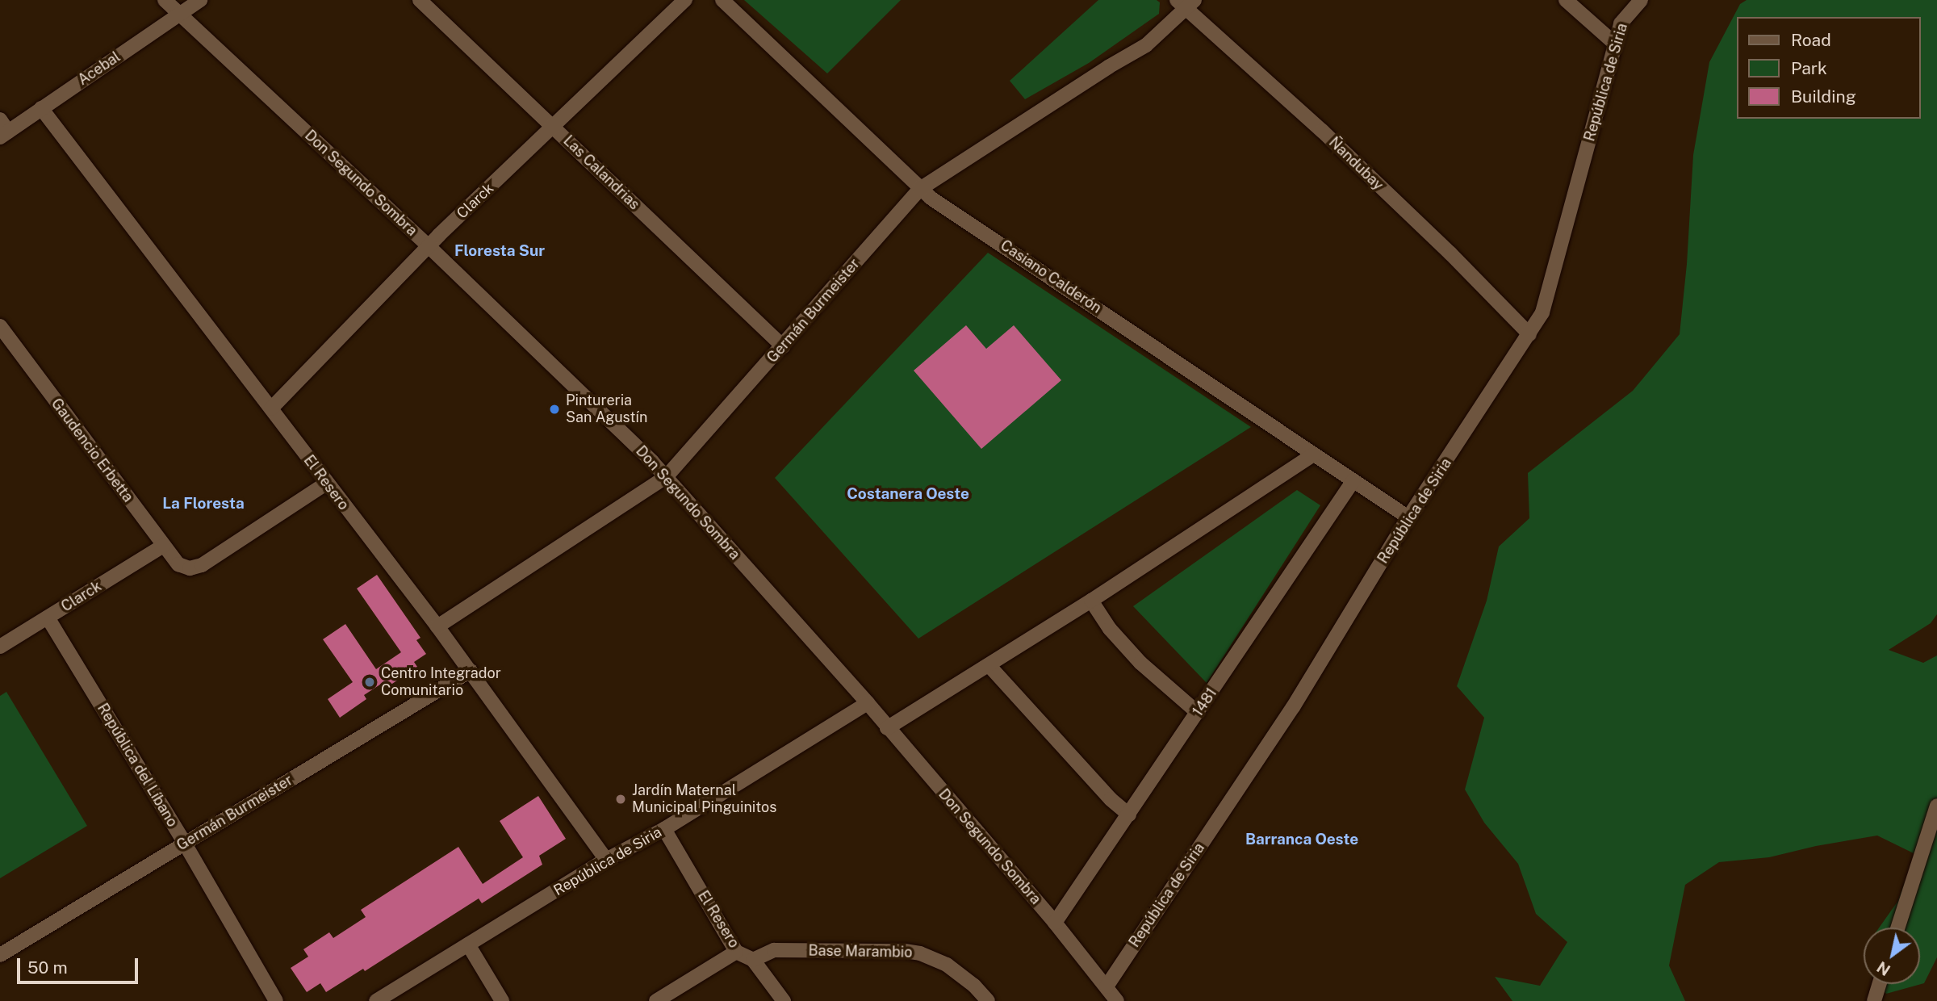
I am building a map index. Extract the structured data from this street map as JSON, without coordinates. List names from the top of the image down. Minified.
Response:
{"streets":{"street":["Acebal","República de Siria","Ñandubay","Las Calandrias","Don Segundo Sombra","Clarck","Casiano Calderón","Germán Burmeister","Gaudencio Erbetta","El Resero","1481","República del Líbano","Base Marambio"]},"crossings":[["Acebal","Don Segundo Sombra"],["Acebal","El Resero"],["República de Siria","Ñandubay"],["República de Siria","Don Segundo Sombra"],["República de Siria","Casiano Calderón"],["República de Siria","El Resero"],["Ñandubay","Germán Burmeister"],["Las Calandrias","Clarck"],["Las Calandrias","Germán Burmeister"],["Don Segundo Sombra","Clarck"],["Don Segundo Sombra","Germán Burmeister"],["Don Segundo Sombra","1481"],["Clarck","Gaudencio Erbetta"],["Clarck","El Resero"],["Clarck","República del Líbano"],["Casiano Calderón","Germán Burmeister"],["Casiano Calderón","1481"],["Germán Burmeister","El Resero"],["Germán Burmeister","República del Líbano"],["Gaudencio Erbetta","El Resero"],["El Resero","Base Marambio"]],"districts":["Floresta Sur","Costanera Oeste","La Floresta","Barranca Oeste"],"places":["Pintureria San Agustín","Centro Integrador Comunitario","Jardín Maternal Municipal Pinguinitos"],"legend":["Road","Park","Building"],"scale_bar":"50 m","north":"bottom left"}
